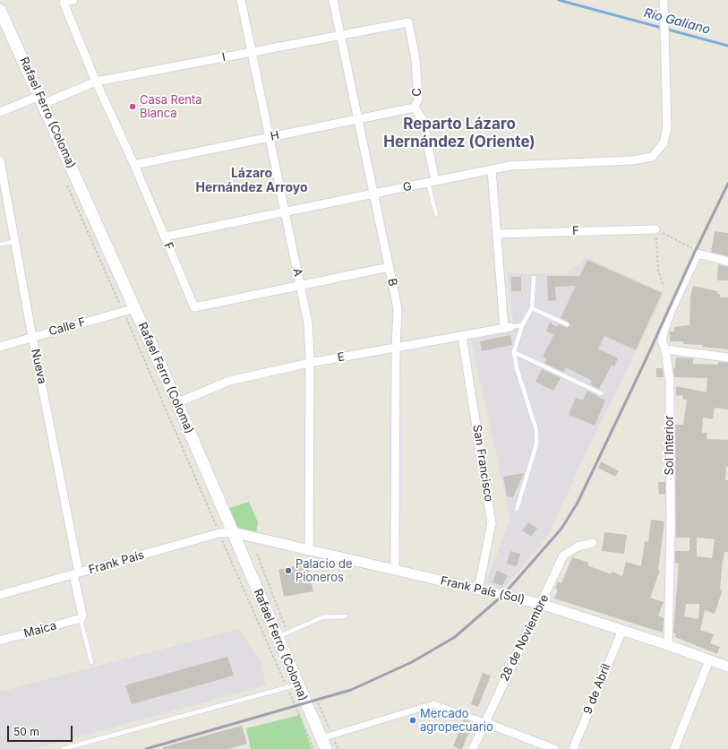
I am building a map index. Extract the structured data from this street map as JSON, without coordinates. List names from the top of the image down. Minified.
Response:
{"streets":{"main road":["Rafael Ferro (Coloma)"],"street":["I","C","H","G","F","A","B","Calle F","E","Nueva","Sol Interior","San Francisco","Frank País","Frank País (Sol)","Maica","28 de Noviembre","9 de Abril"]},"crossings":[["I","C"],["I","Rafael Ferro (Coloma)"],["I","F"],["I","A"],["I","B"],["C","H"],["C","G"],["Rafael Ferro (Coloma)","Calle F"],["Rafael Ferro (Coloma)","E"],["Rafael Ferro (Coloma)","Frank País"],["Rafael Ferro (Coloma)","Frank País (Sol)"],["H","F"],["H","A"],["H","B"],["G","F"],["G","A"],["G","B"],["F","A"],["F","B"],["A","E"],["A","Frank País (Sol)"],["B","E"],["B","Frank País (Sol)"],["Calle F","Nueva"],["E","San Francisco"],["Nueva","Frank País"],["Nueva","Maica"],["Sol Interior","Frank País (Sol)"],["San Francisco","Frank País (Sol)"],["Frank País","Frank País (Sol)"],["Frank País (Sol)","28 de Noviembre"],["Frank País (Sol)","9 de Abril"]],"districts":["Reparto Lázaro Hernández (Oriente)","Lázaro Hernández Arroyo"],"water":["Río Galiano"],"places":["Casa Renta Blanca","Palacio de Pioneros","Mercado agropecuario"],"scale_bar":"50 m"}
